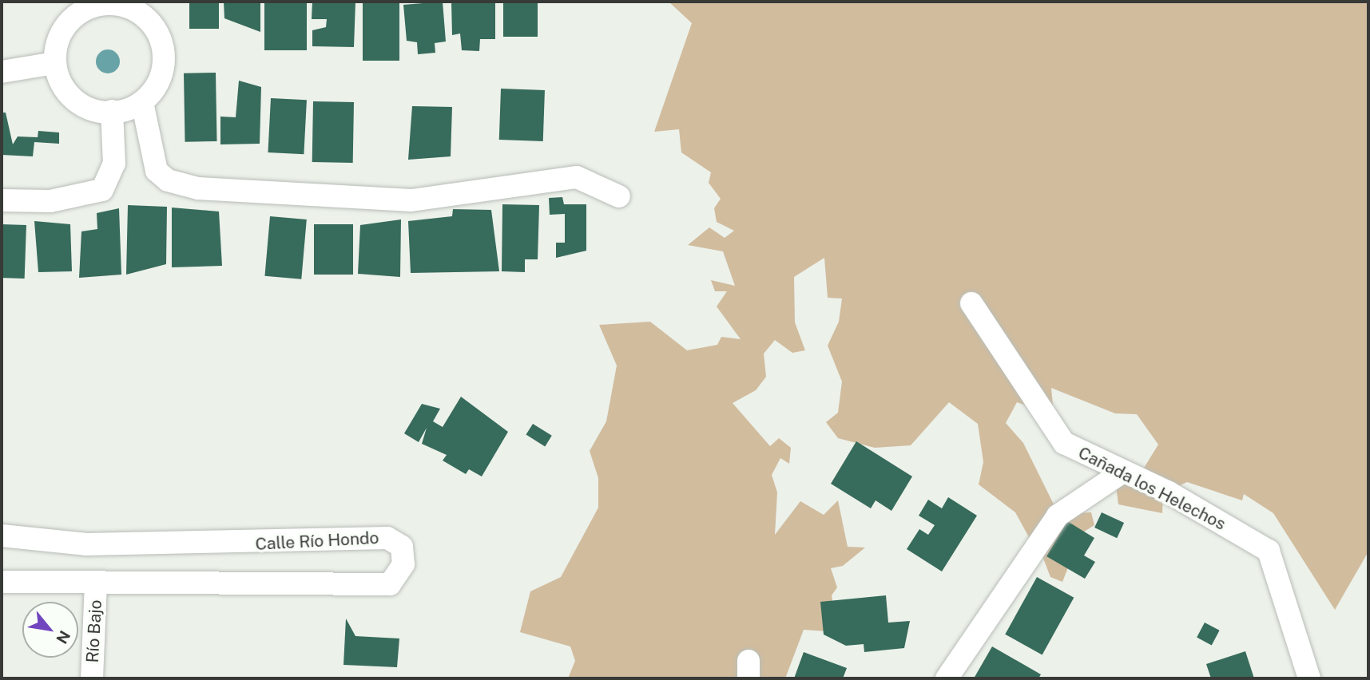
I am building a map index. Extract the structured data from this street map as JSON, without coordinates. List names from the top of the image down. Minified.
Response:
{"streets":{"street":["Cañada los Helechos","Calle Río Hondo","Río Bajo"]},"crossings":[["Calle Río Hondo","Río Bajo"]],"north":"bottom right"}
